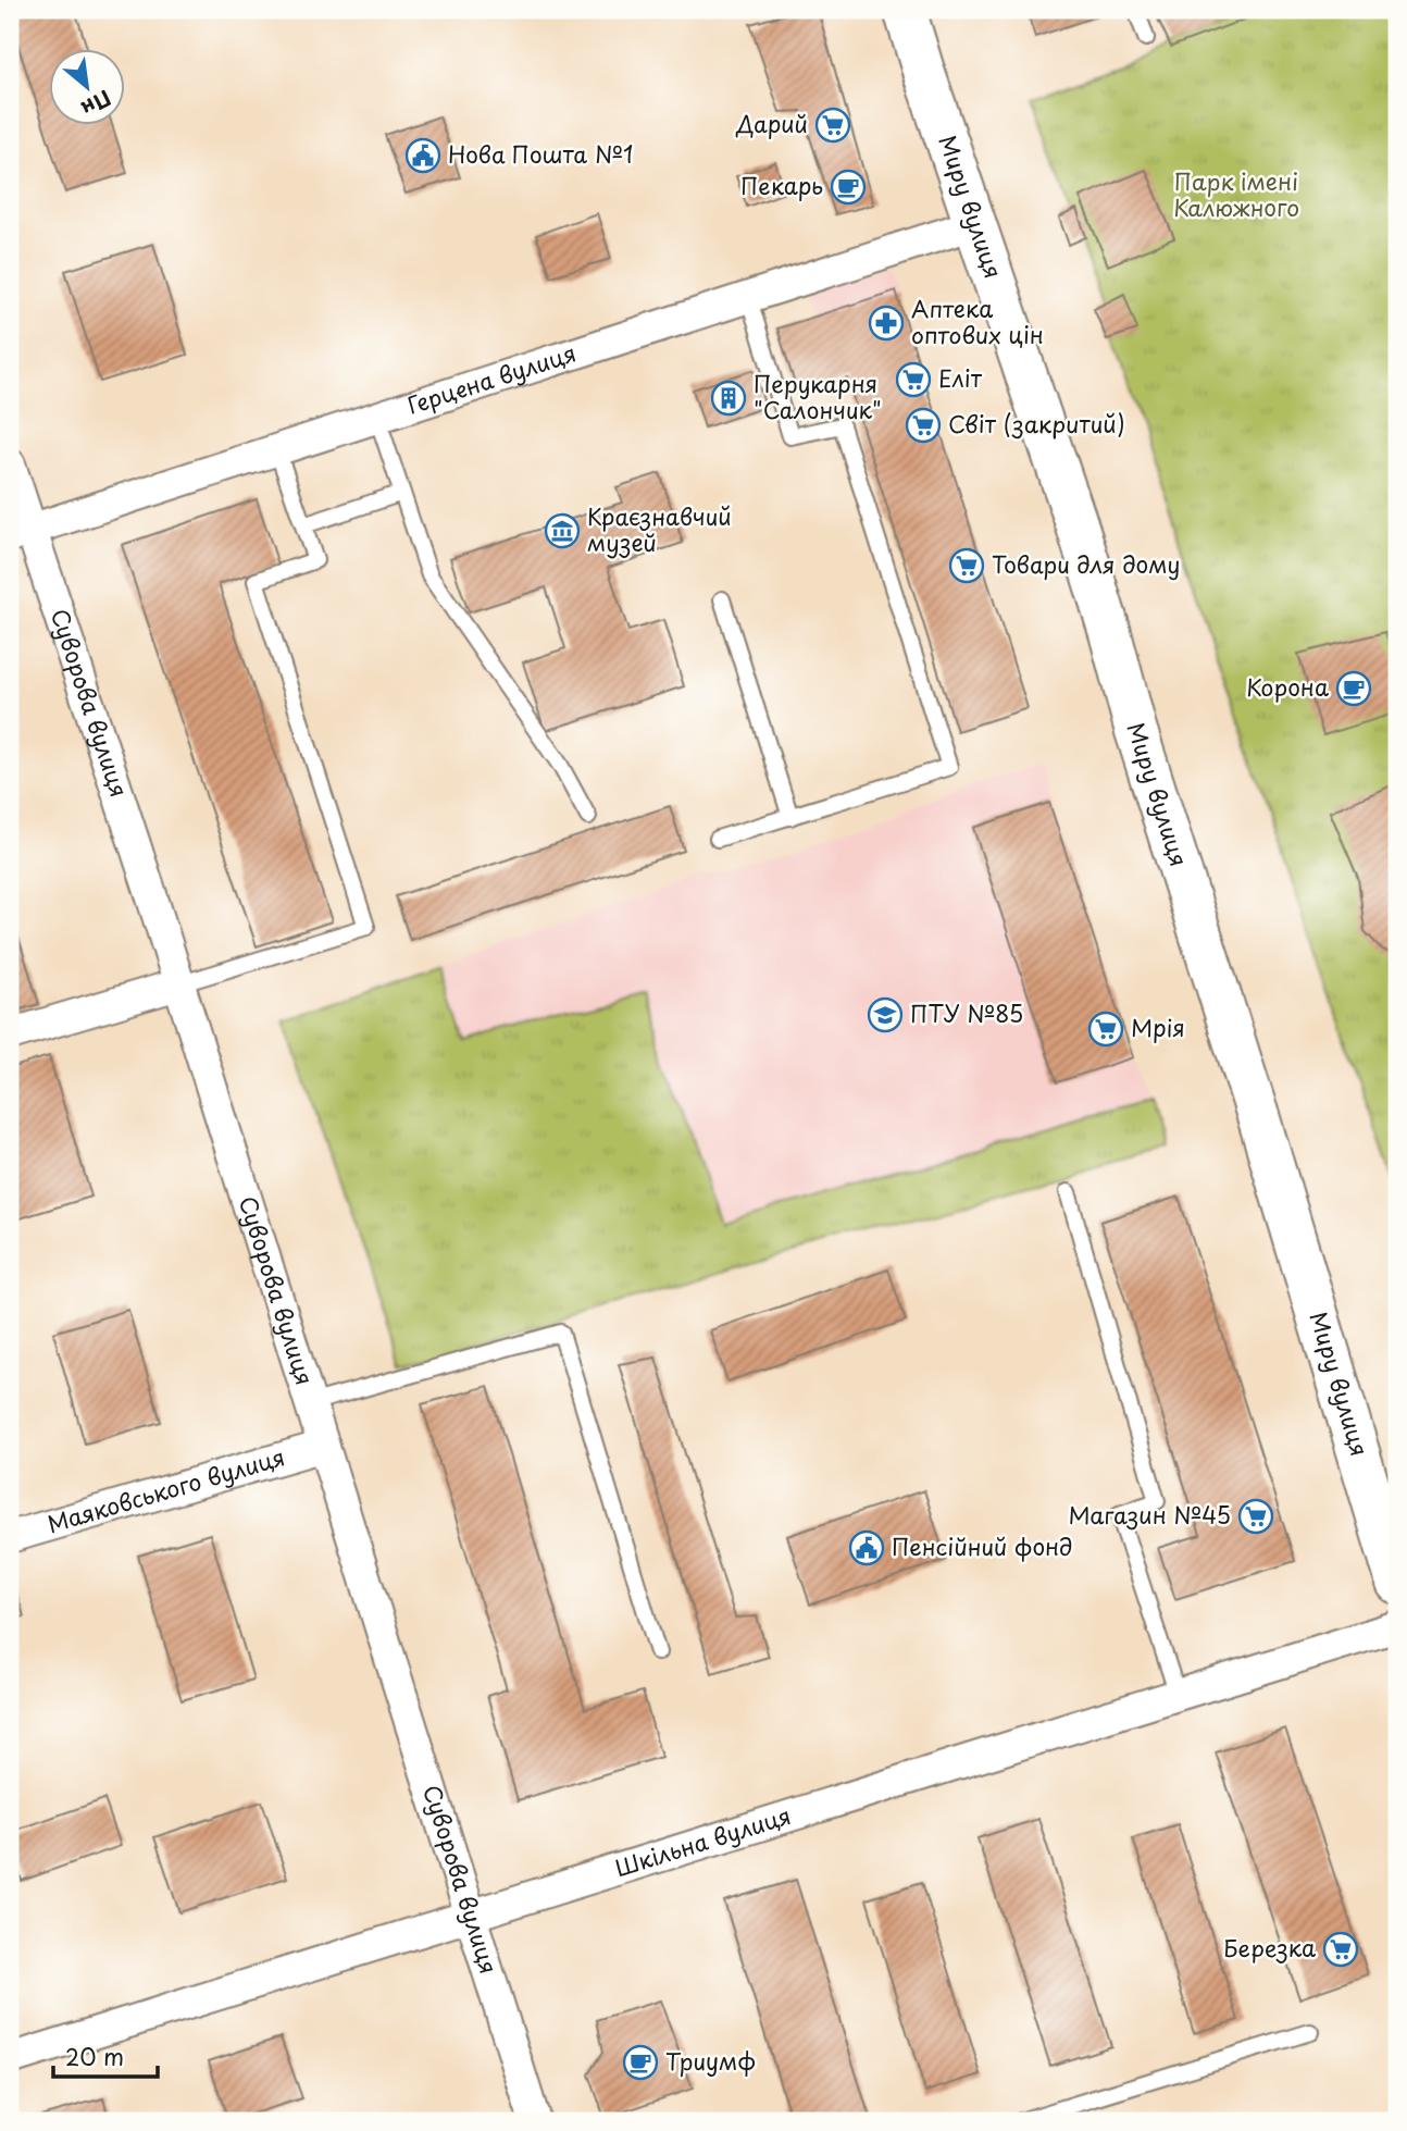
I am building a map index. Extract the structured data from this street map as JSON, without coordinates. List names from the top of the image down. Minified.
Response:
{"streets":{"street":["Миру вулиця","Герцена вулиця","Суворова вулиця","Маяковського вулиця","Шкільна вулиця"]},"crossings":[["Миру вулиця","Герцена вулиця"],["Герцена вулиця","Суворова вулиця"],["Суворова вулиця","Маяковського вулиця"],["Суворова вулиця","Шкільна вулиця"]],"parks":["Парк імені Калюжного"],"places":{"supermarket":["Дарий","Еліт","Світ (закритий)","Товари для дому","Мрія","Магазин №45","Березка"],"public building":["Нова Пошта №1","Пенсійний фонд"],"cafe":["Пекарь","Корона","Триумф"],"pharmacy":["Аптека оптових цін"],"building":["Перукарня \"Салончик\""],"museum":["Краєзнавчий музей"],"school or university":["ПТУ №85"]},"scale_bar":"20 m","north":"bottom right"}
